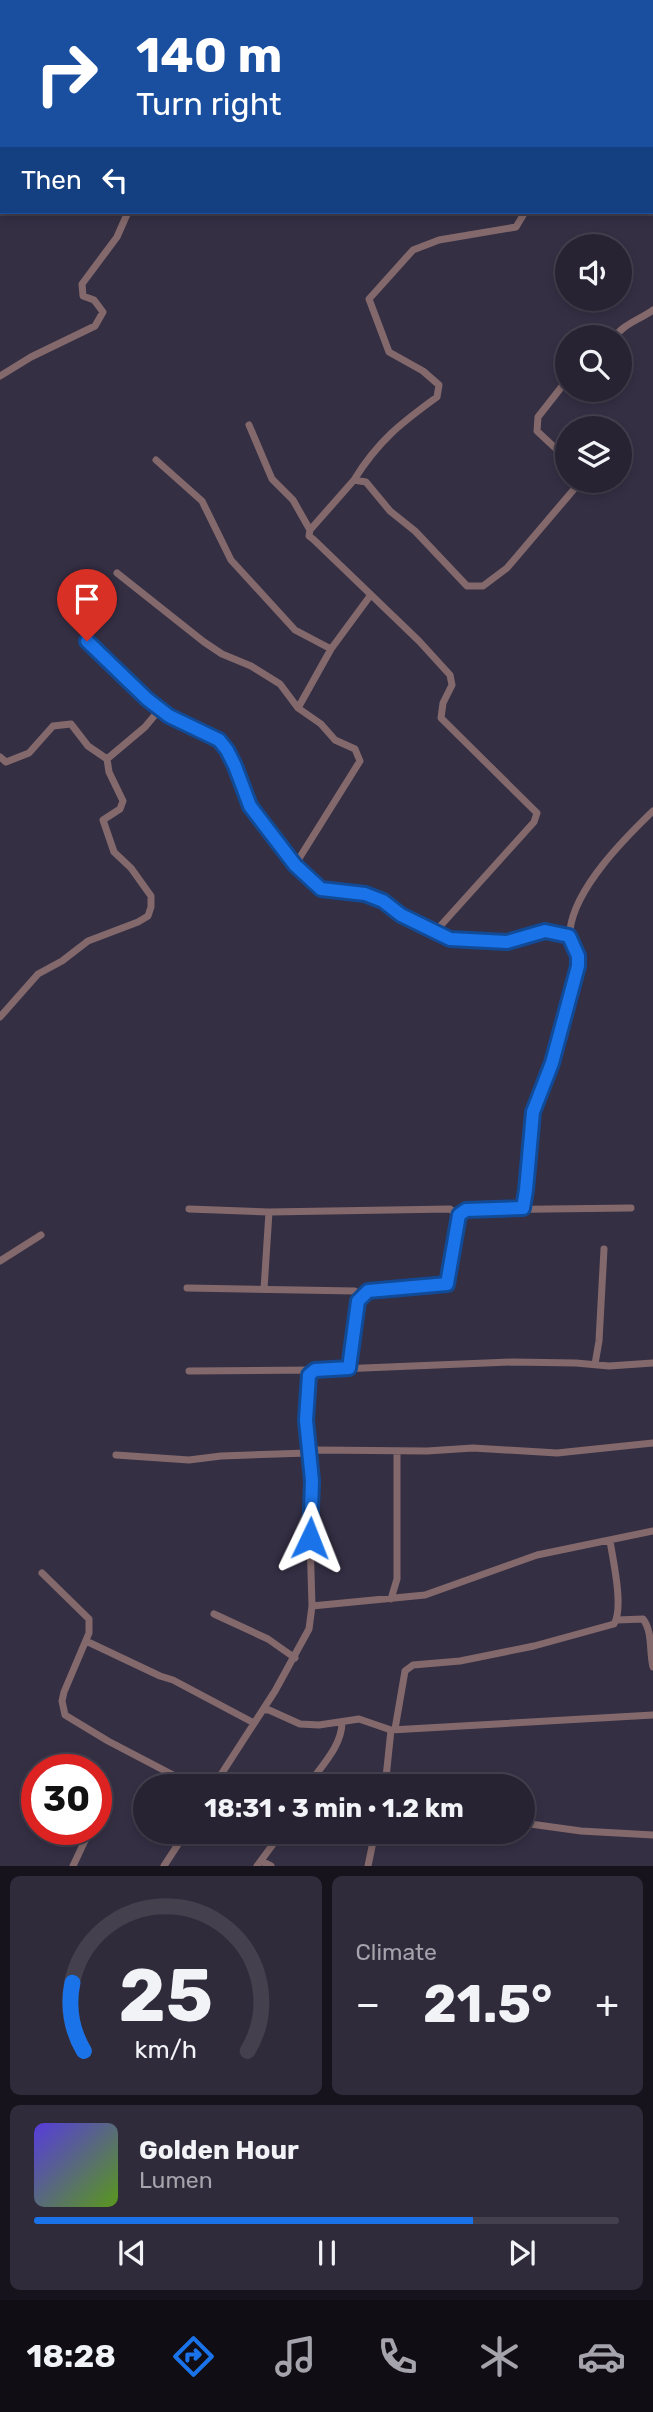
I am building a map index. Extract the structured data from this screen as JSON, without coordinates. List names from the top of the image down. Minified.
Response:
{"page":{"turn":["140 m","Turn right"],"then":"Then","limit":"30","trip":"18:31 · 3 min · 1.2 km","tile":"Climate","heat":["−","21.5°","+"],"song":["Golden Hour","Lumen"],"tabs":"18:28","gauge":["25","km/h"]}}
